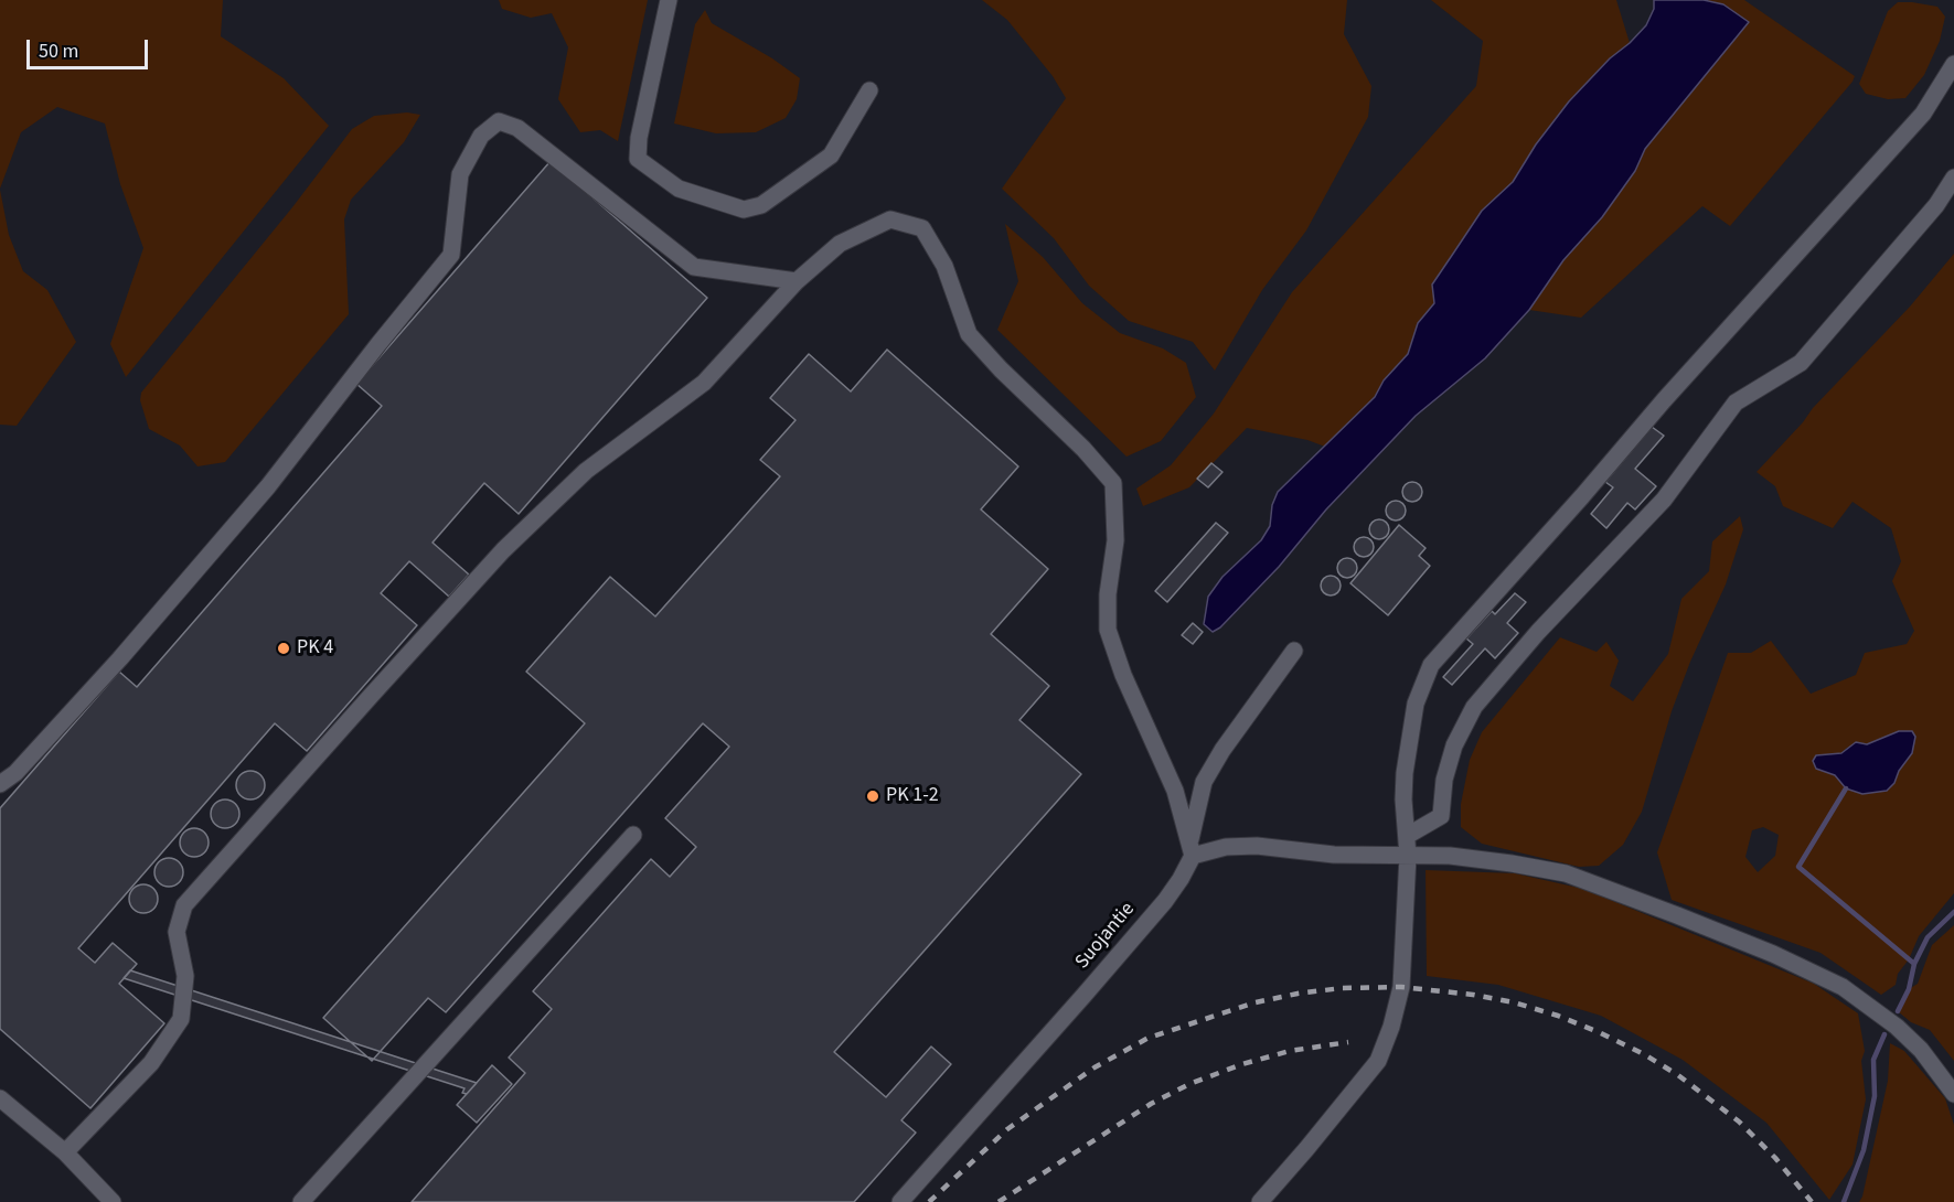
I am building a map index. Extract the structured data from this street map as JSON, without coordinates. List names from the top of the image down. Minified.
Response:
{"streets":{"lane":["Suojantie"]},"places":["PK 4","PK 1-2"],"scale_bar":"50 m"}
